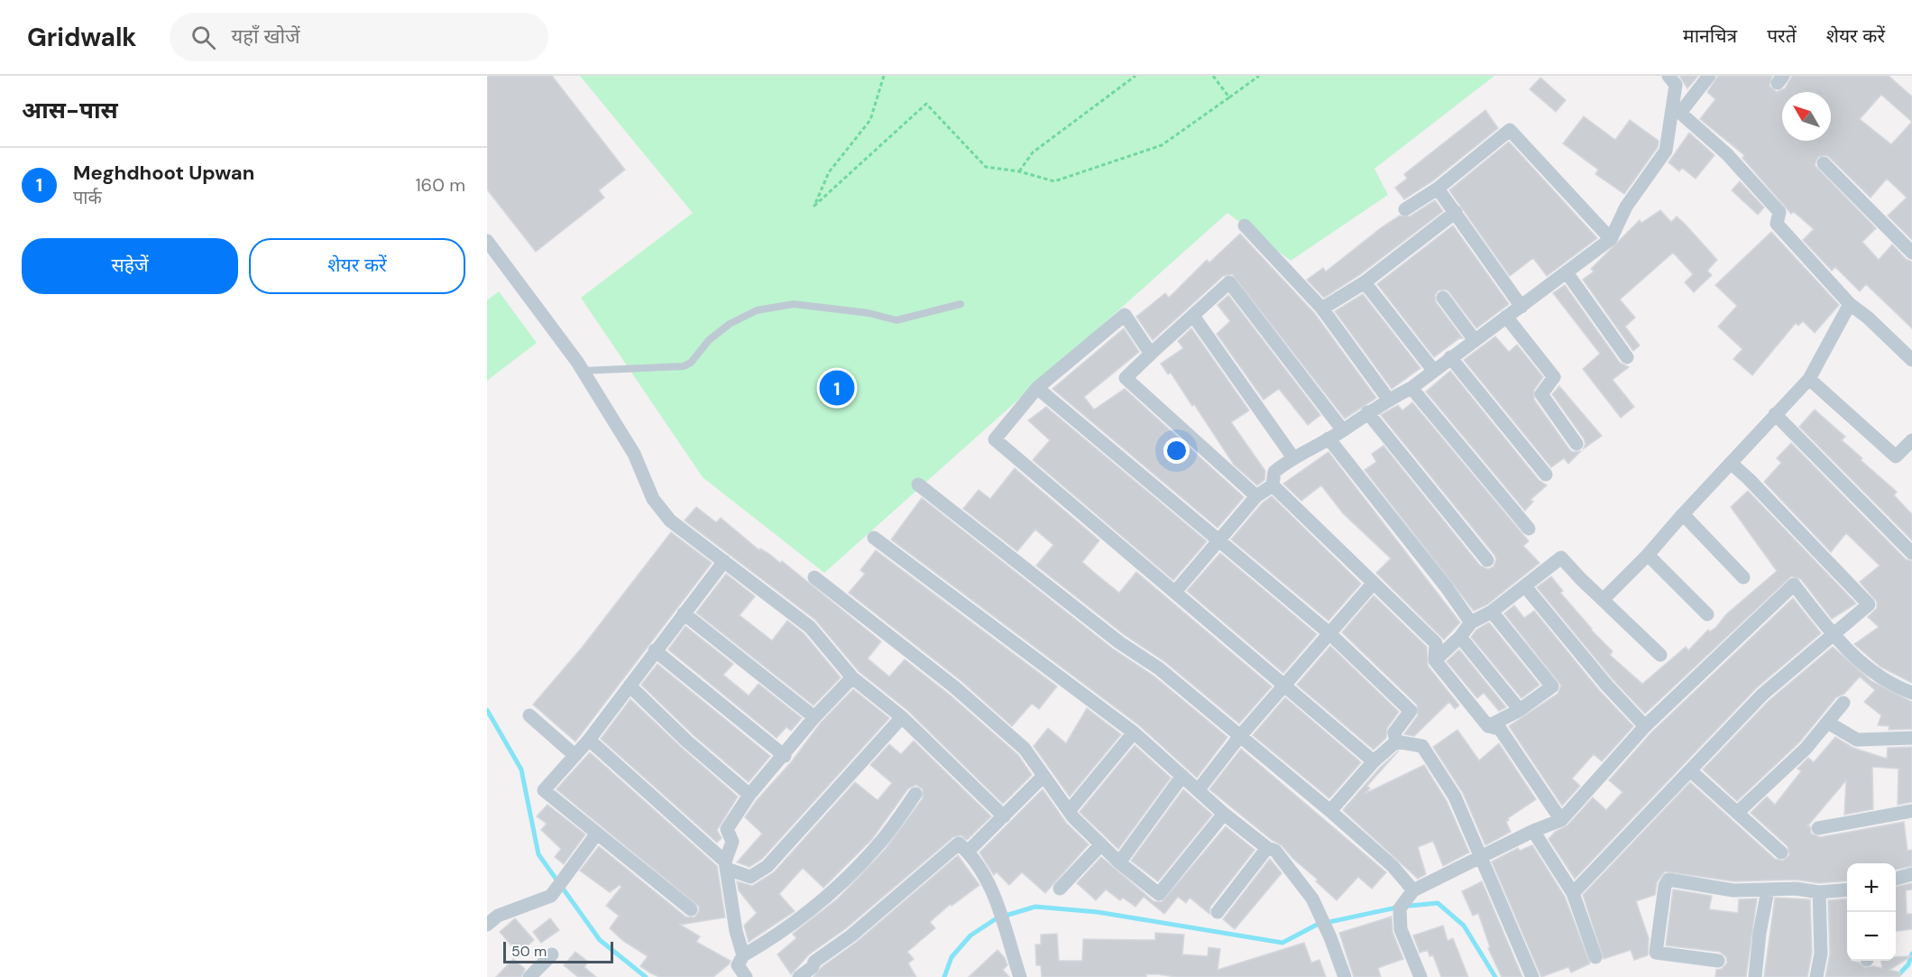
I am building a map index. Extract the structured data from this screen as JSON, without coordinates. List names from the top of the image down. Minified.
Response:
{"scale_bar":"50 m","north":"top left","page":{"header":"Gridwalk","search":"यहाँ खोजें","nav":["मानचित्र","परतें","शेयर करें"],"heading":"आस-पास","list":[{"mark":"1","name":"Meghdhoot Upwan","note":"पार्क","value":"160 m"}],"buttons":["सहेजें","शेयर करें"],"pins":"1","map_buttons":["+","−"],"scale":"50 m"}}
